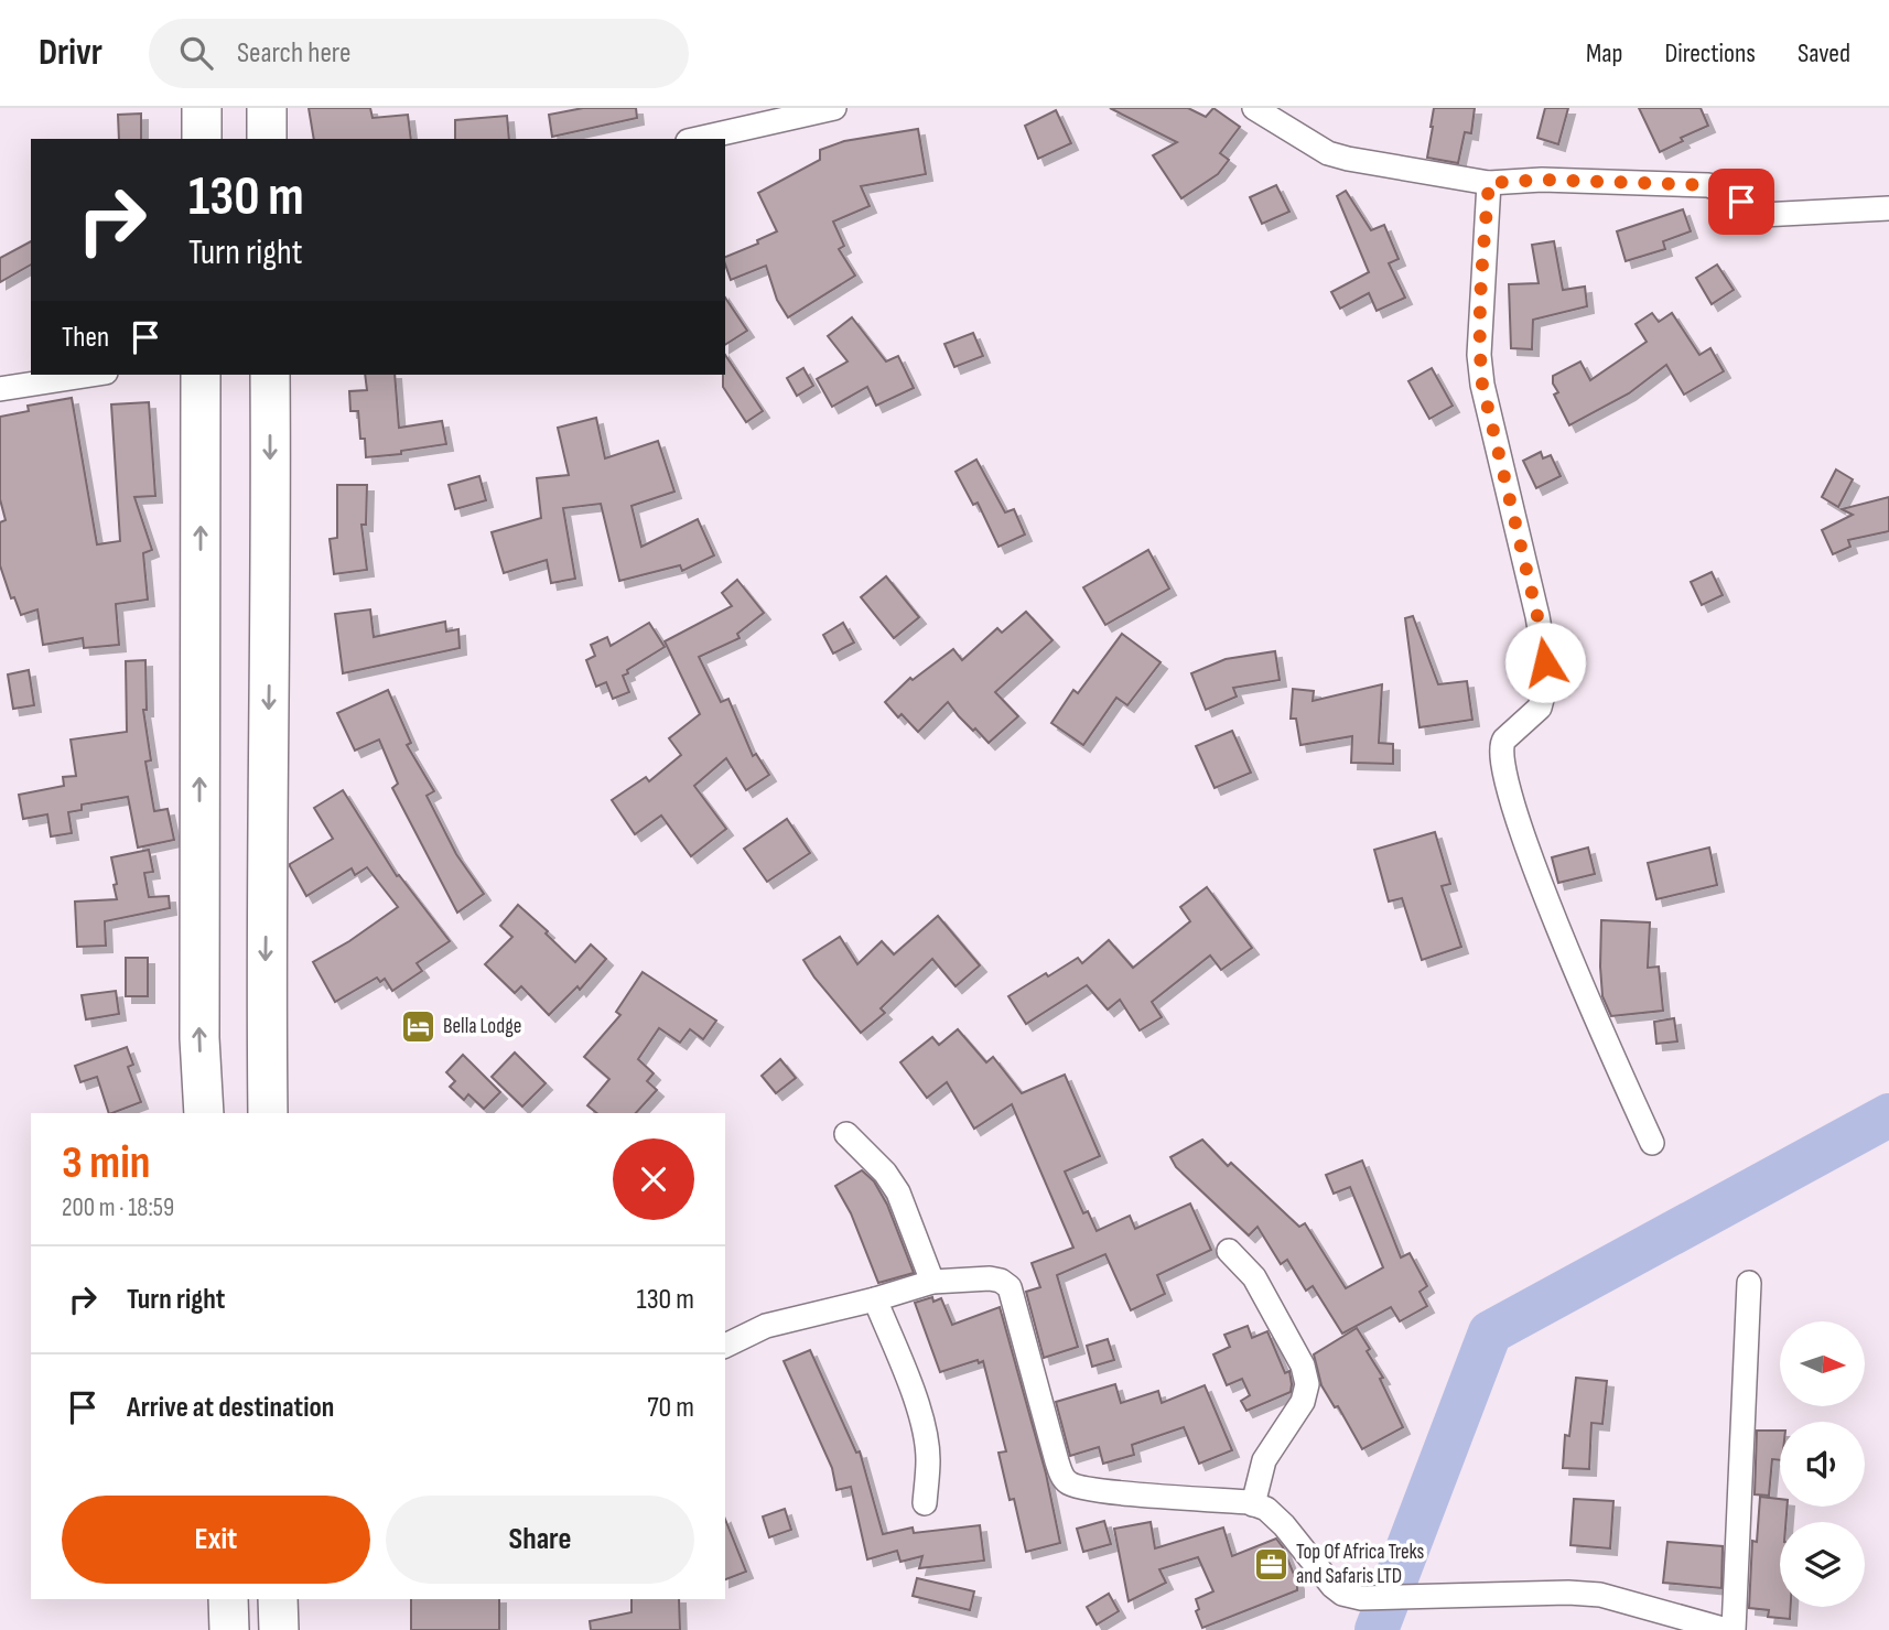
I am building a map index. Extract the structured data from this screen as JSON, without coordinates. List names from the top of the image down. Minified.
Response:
{"places":{"hotel":["Bella Lodge"],"office":["Top Of Africa Treks and Safaris LTD"]},"north":"right","page":{"header":"Drivr","search":"Search here","nav":["Map","Directions","Saved"],"turn":["130 m","Turn right"],"then":"Then","heading":["3 min","200 m · 18:59"],"list":[{"name":"Turn right","value":"130 m"},{"name":"Arrive at destination","value":"70 m"}],"buttons":["Exit","Share"]}}
